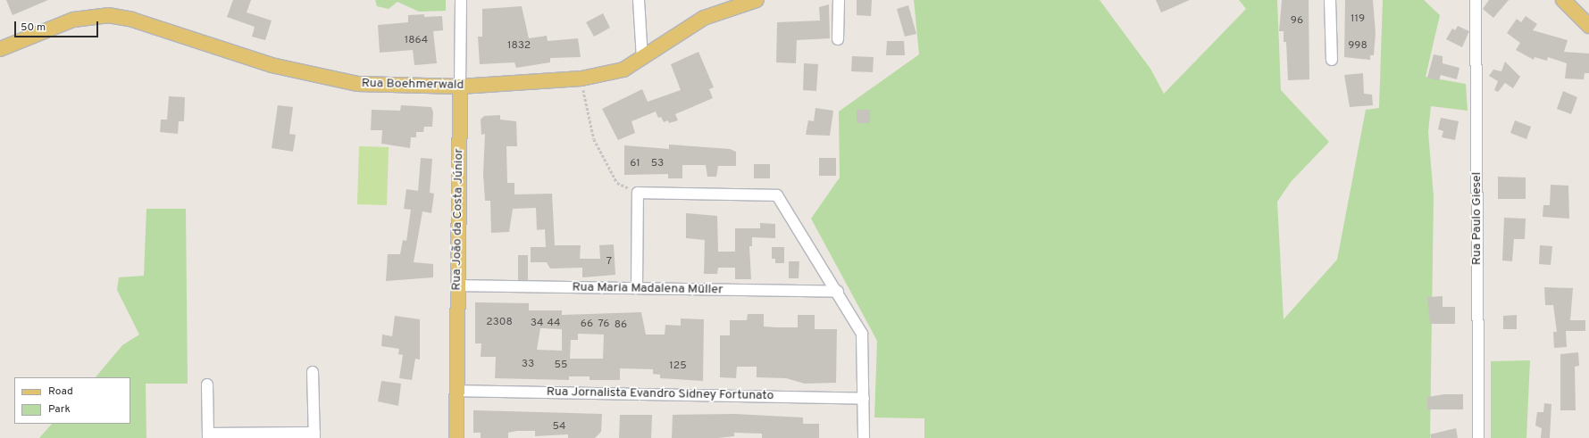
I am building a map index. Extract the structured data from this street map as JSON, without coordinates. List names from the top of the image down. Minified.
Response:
{"streets":{"main road":["Rua Boehmerwald","Rua João da Costa Júnior"],"street":["Rua Paulo Giesel","Rua Maria Madalena Müller","Rua Jornalista Evandro Sidney Fortunato"]},"crossings":[["Rua Boehmerwald","Rua João da Costa Júnior"],["Rua João da Costa Júnior","Rua Maria Madalena Müller"],["Rua João da Costa Júnior","Rua Jornalista Evandro Sidney Fortunato"]],"house_numbers":["119","96","1864","1832","998","61","53","7","2308","34","44","66","76","86","33","55","125","54"],"legend":["Road","Park"],"scale_bar":"50 m"}
